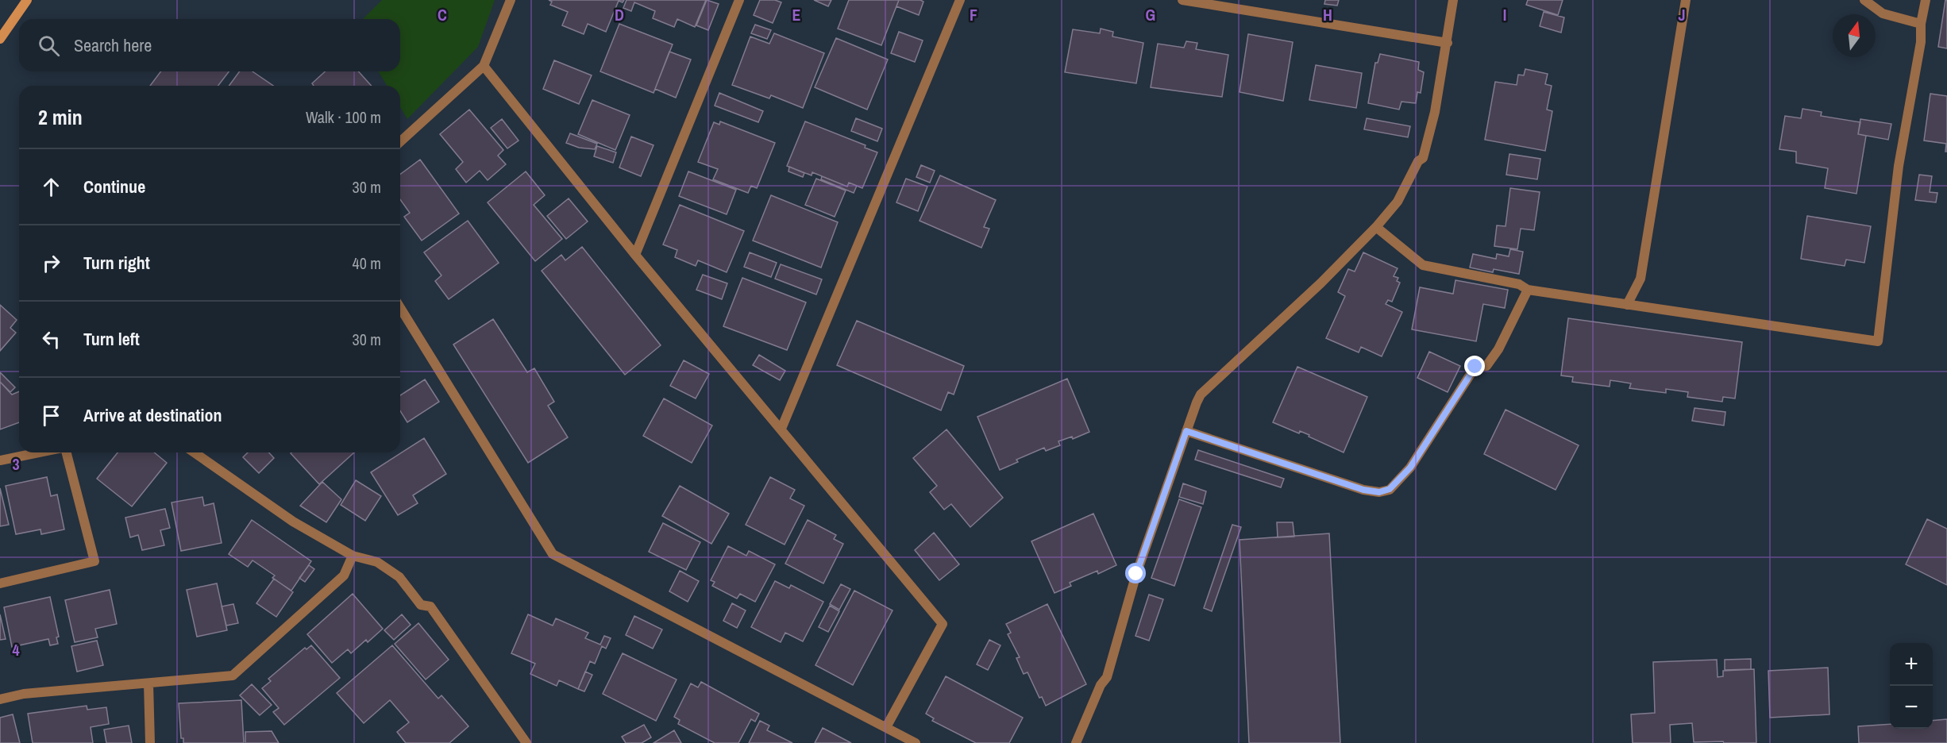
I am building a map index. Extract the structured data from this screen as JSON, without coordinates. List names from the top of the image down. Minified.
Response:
{"north":"top","page":{"search":"Search here","heading":["2 min","Walk · 100 m"],"list":[["Continue","30 m"],["Turn right","40 m"],["Turn left","30 m"],"Arrive at destination"],"map_buttons":["+","−"]},"grid":{"columns":["C","D","E","F","G","H","I","J"],"rows":["3","4"]}}
